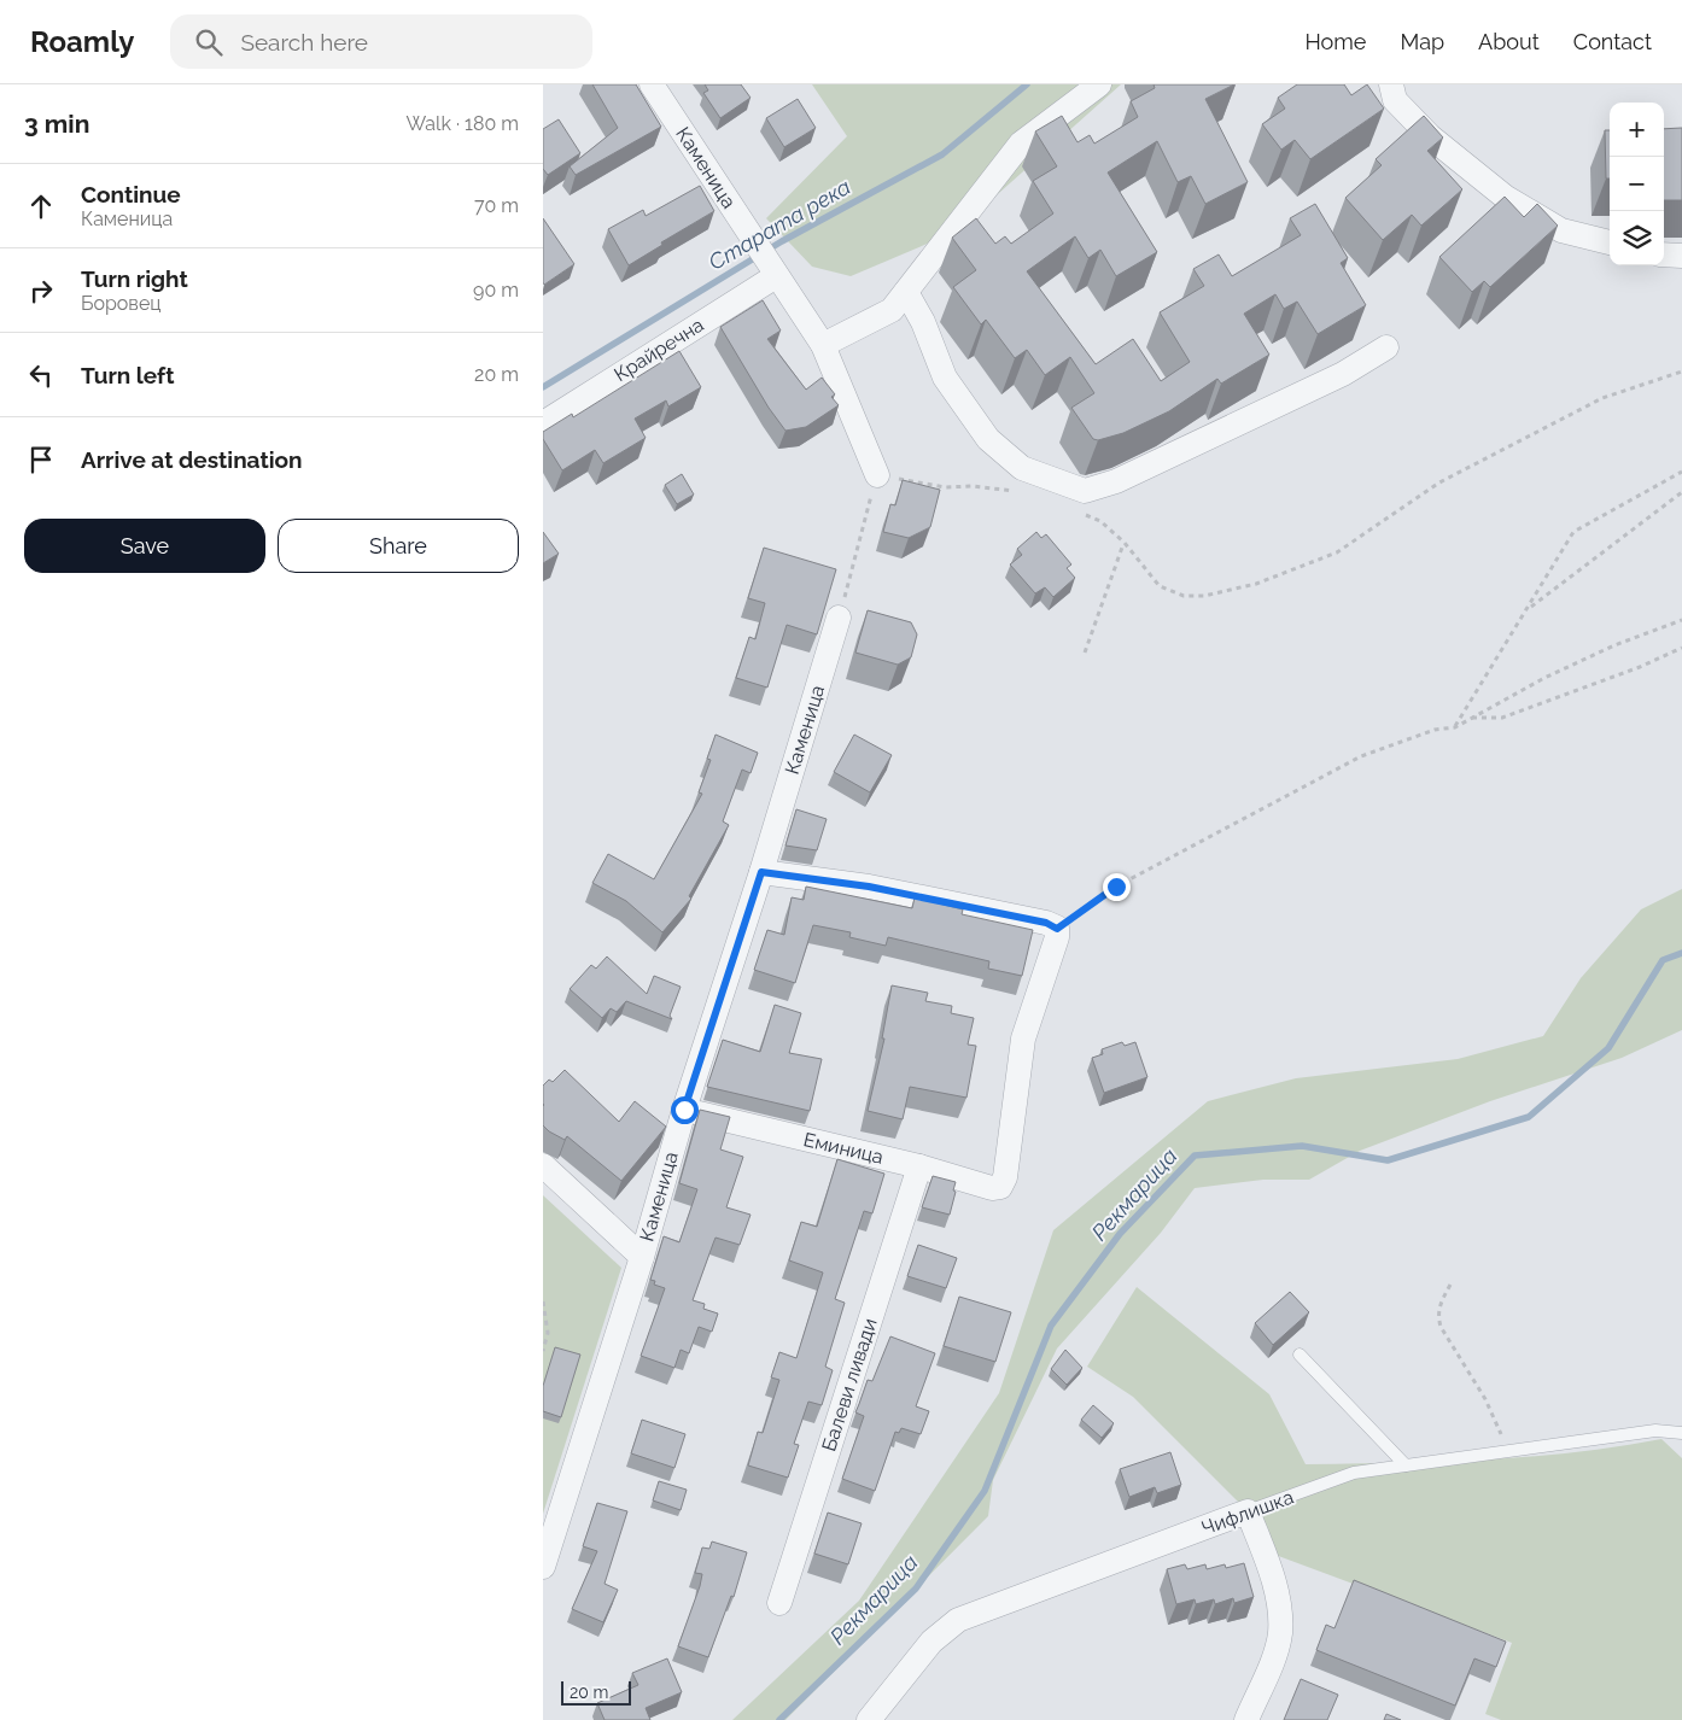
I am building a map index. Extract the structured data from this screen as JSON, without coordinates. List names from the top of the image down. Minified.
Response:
{"streets":{"street":["Каменица","Крайречна","Еминица","Балеви ливади","Чифлишка"]},"crossings":[["Каменица","Крайречна"],["Каменица","Еминица"],["Еминица","Балеви ливади"]],"water":["Старата река","Рекмарица"],"scale_bar":"20 m","page":{"header":"Roamly","search":"Search here","nav":["Home","Map","About","Contact"],"heading":["3 min","Walk · 180 m"],"map_buttons":["+","−"],"list":[["Continue","Каменица","70 m"],["Turn right","Боровец","90 m"],["Turn left","20 m"],"Arrive at destination"],"buttons":["Save","Share"],"scale":"20 m"}}
